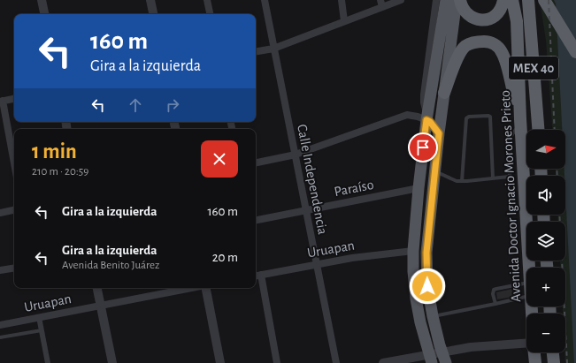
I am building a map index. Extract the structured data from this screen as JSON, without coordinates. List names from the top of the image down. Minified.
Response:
{"streets":{"highway":["MEX 40","Avenida Doctor Ignacio Morones Prieto"],"street":["Calle Independencia","Paraíso","Uruapan"]},"crossings":[["Calle Independencia","Paraíso"],["Calle Independencia","Uruapan"]],"north":"right","page":{"turn":["160 m","Gira a la izquierda"],"heading":["1 min","210 m · 20:59"],"map_buttons":["+","−"],"list":[{"name":"Gira a la izquierda","value":"160 m"},{"name":"Gira a la izquierda","note":"Avenida Benito Juárez","value":"20 m"}]}}
